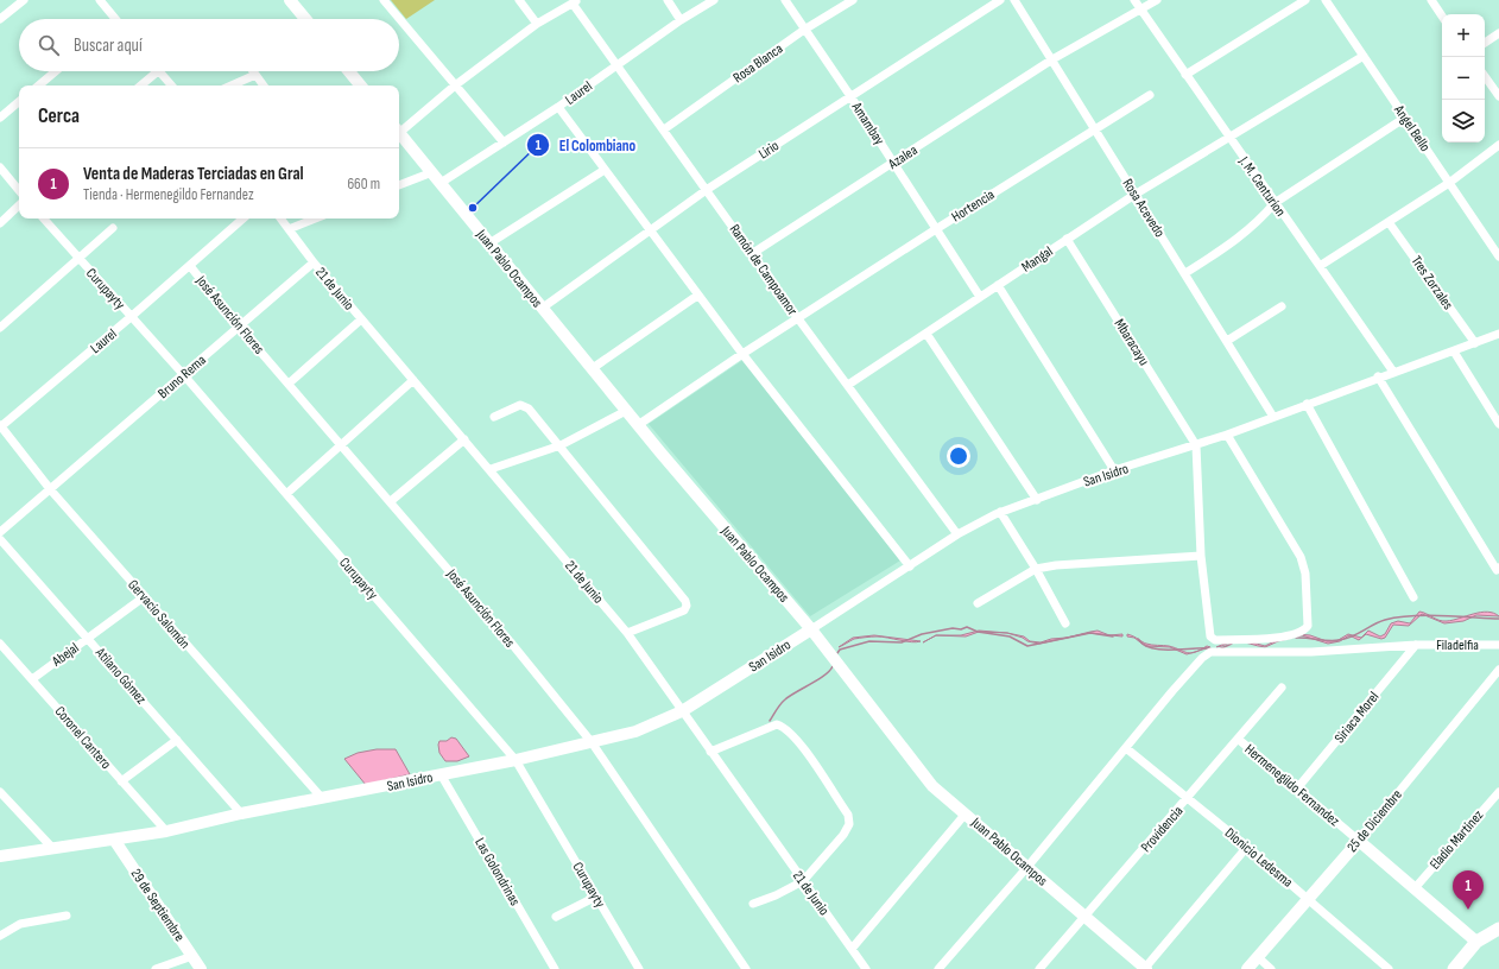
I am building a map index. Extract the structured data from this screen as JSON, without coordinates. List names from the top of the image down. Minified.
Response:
{"streets":{"street":["Rosa Blanca","Laurel","Amambay","Angel Bello","Lirio","Azalea","J. M. Centurion","Hortencia","Rosa Acevedo","Mangal","Juan Pablo Ocampos","Ramón de Campoamor","Tres Zorzales","Curupayty","21 de Junio","José Asunción Flores","Mbaracayu","Bruno Rema","San Isidro","Gervacio Salomón","Filadelfia","Abejal","Atilano Gómez","Siriaca Morel","Coronel Cantero","Hermenegildo Fernandez","25 de Diciembre","Providencia","Eladio Martinez","Dionicio Ledesma","Las Golondrinas","29 de Septiembre"]},"crossings":[["Rosa Blanca","Amambay"],["Rosa Blanca","Ramón de Campoamor"],["Laurel","Juan Pablo Ocampos"],["Laurel","Ramón de Campoamor"],["Laurel","Curupayty"],["Laurel","José Asunción Flores"],["Laurel","Gervacio Salomón"],["Amambay","Lirio"],["Amambay","Azalea"],["Amambay","Hortencia"],["Amambay","Mangal"],["Angel Bello","Mangal"],["Lirio","Juan Pablo Ocampos"],["Lirio","Ramón de Campoamor"],["Azalea","J. M. Centurion"],["Azalea","Rosa Acevedo"],["Azalea","Ramón de Campoamor"],["J. M. Centurion","Mangal"],["J. M. Centurion","San Isidro"],["Hortencia","Rosa Acevedo"],["Hortencia","Juan Pablo Ocampos"],["Hortencia","Ramón de Campoamor"],["Rosa Acevedo","Mangal"],["Rosa Acevedo","San Isidro"],["Mangal","Ramón de Campoamor"],["Mangal","Mbaracayu"],["Juan Pablo Ocampos","San Isidro"],["Juan Pablo Ocampos","Filadelfia"],["Juan Pablo Ocampos","Providencia"],["Ramón de Campoamor","San Isidro"],["Tres Zorzales","San Isidro"],["Curupayty","Bruno Rema"],["Curupayty","San Isidro"],["21 de Junio","Bruno Rema"],["21 de Junio","San Isidro"],["José Asunción Flores","Bruno Rema"],["José Asunción Flores","San Isidro"],["Mbaracayu","San Isidro"],["Bruno Rema","Gervacio Salomón"],["San Isidro","Gervacio Salomón"],["San Isidro","Atilano Gómez"],["San Isidro","Coronel Cantero"],["San Isidro","Las Golondrinas"],["San Isidro","29 de Septiembre"],["Gervacio Salomón","Abejal"],["Filadelfia","Siriaca Morel"],["Filadelfia","Dionicio Ledesma"],["Abejal","Atilano Gómez"],["Abejal","Coronel Cantero"],["Siriaca Morel","Hermenegildo Fernandez"],["Hermenegildo Fernandez","25 de Diciembre"],["Hermenegildo Fernandez","Providencia"],["Hermenegildo Fernandez","Eladio Martinez"],["25 de Diciembre","Dionicio Ledesma"],["Providencia","Dionicio Ledesma"]],"places":["El Colombiano"],"page":{"map_buttons":["+","−"],"search":"Buscar aquí","heading":"Cerca","list":[{"mark":"1","name":"Venta de Maderas Terciadas en Gral","note":"Tienda · Hermenegildo Fernandez","value":"660 m"}],"pins":"1"}}
